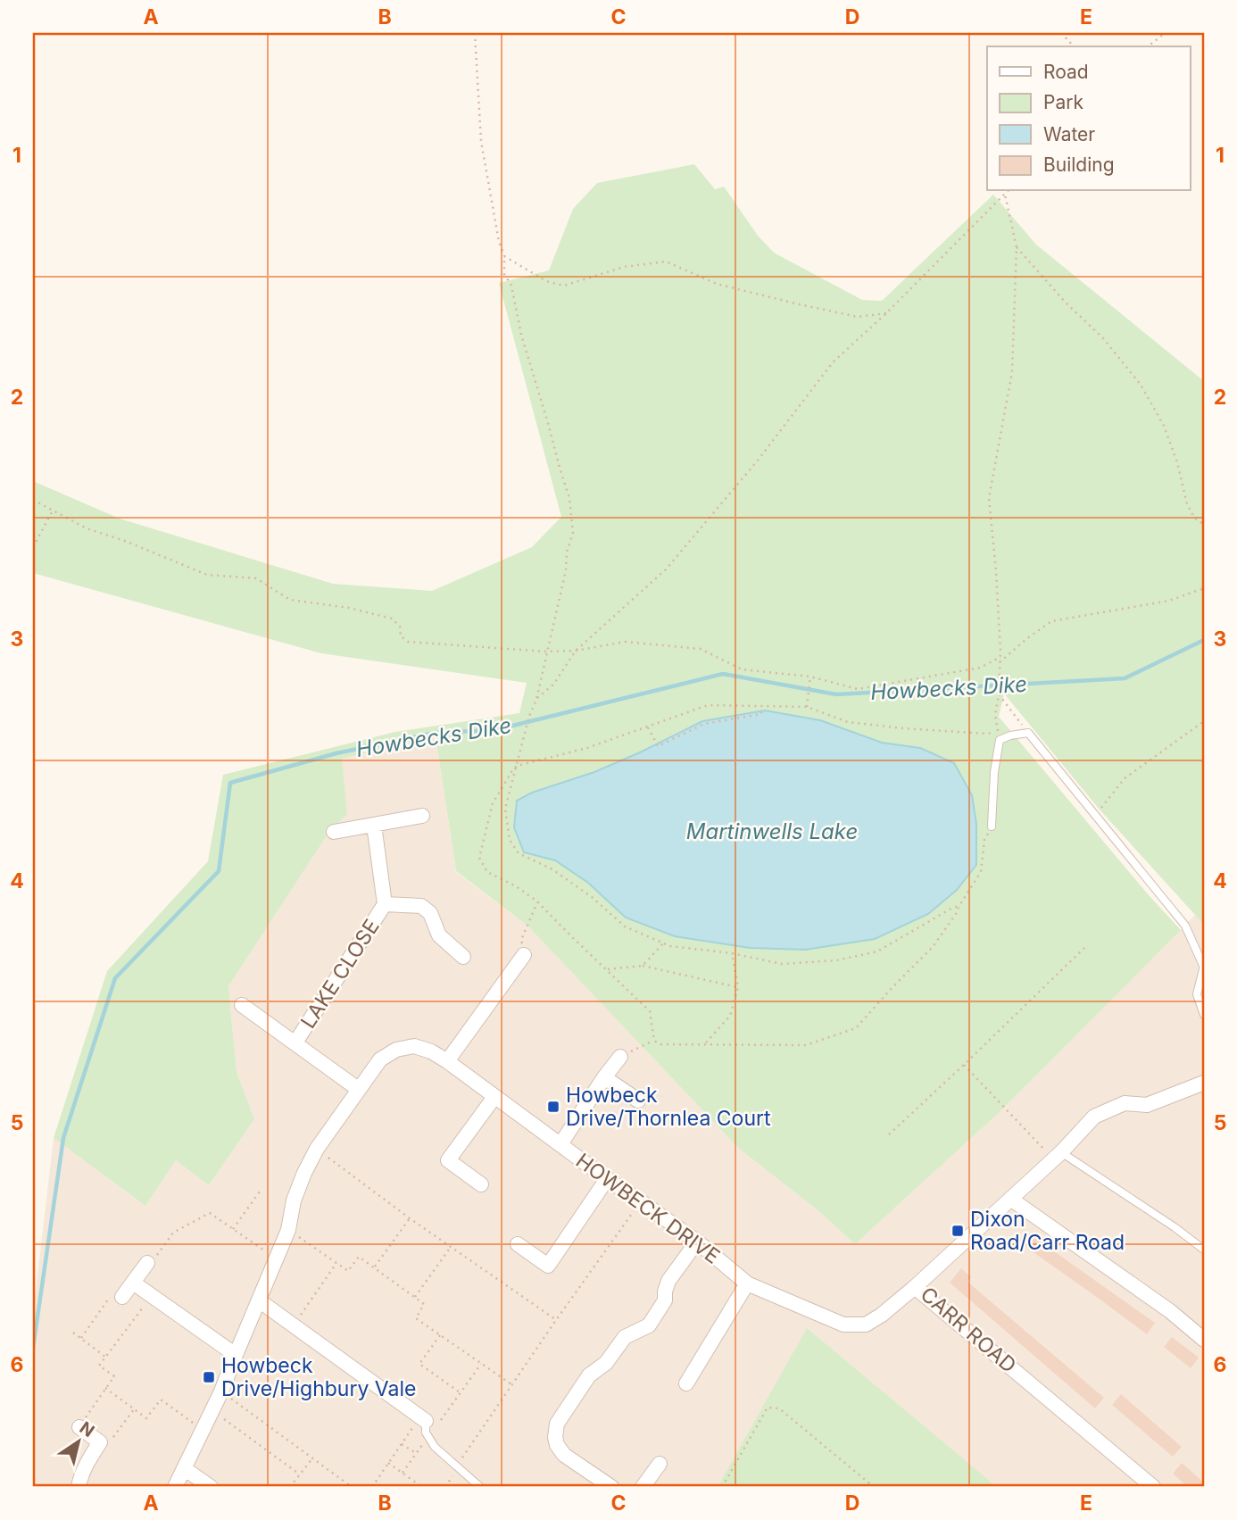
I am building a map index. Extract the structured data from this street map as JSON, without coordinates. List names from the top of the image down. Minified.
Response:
{"streets":{"street":["LAKE CLOSE","HOWBECK DRIVE","CARR ROAD"]},"crossings":[["HOWBECK DRIVE","CARR ROAD"]],"water":["Howbecks Dike","Martinwells Lake"],"places":{"transit":["Howbeck Drive/Thornlea Court","Dixon Road/Carr Road","Howbeck Drive/Highbury Vale"]},"legend":["Road","Park","Water","Building"],"north":"top right","grid":{"columns":["A","B","C","D","E"],"rows":["1","2","3","4","5","6"]}}
